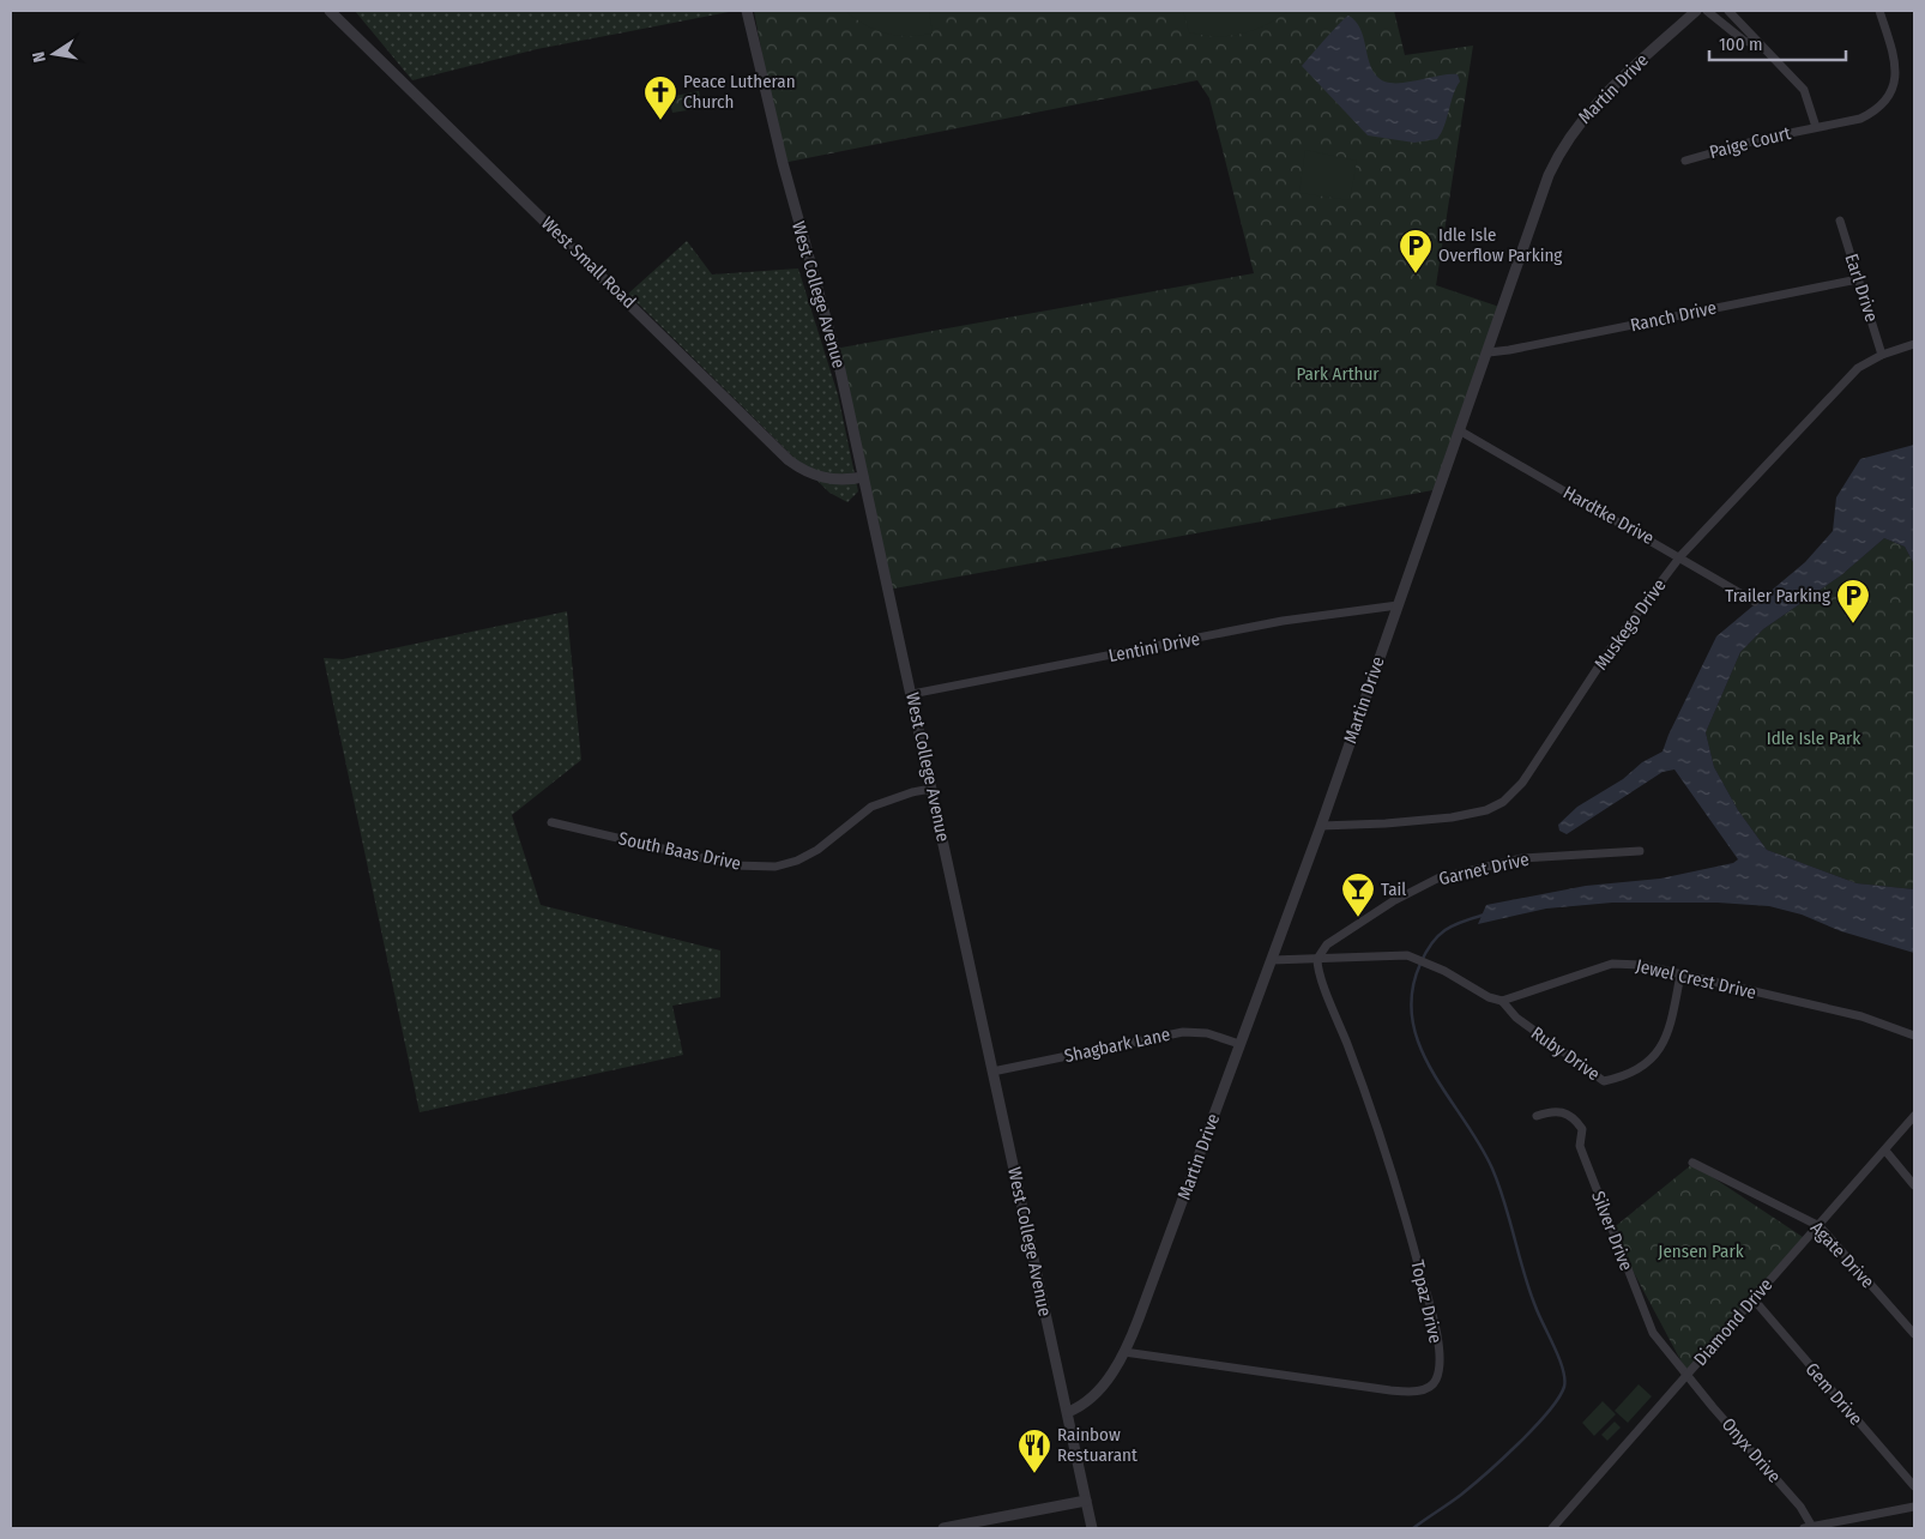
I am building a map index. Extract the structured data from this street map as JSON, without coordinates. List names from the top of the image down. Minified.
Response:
{"streets":{"street":["Martin Drive","Paige Court","West Small Road","Earl Drive","West College Avenue","Ranch Drive","Hardtke Drive","Muskego Drive","Lentini Drive","South Baas Drive","Garnet Drive","Jewel Crest Drive","Shagbark Lane","Ruby Drive","Silver Drive","Agate Drive","Topaz Drive","Diamond Drive","Gem Drive","Onyx Drive"]},"crossings":[["Martin Drive","West College Avenue"],["Martin Drive","Ranch Drive"],["Martin Drive","Hardtke Drive"],["Martin Drive","Muskego Drive"],["Martin Drive","Lentini Drive"],["Martin Drive","Shagbark Lane"],["Martin Drive","Topaz Drive"],["West Small Road","West College Avenue"],["Earl Drive","Ranch Drive"],["Earl Drive","Muskego Drive"],["West College Avenue","Lentini Drive"],["West College Avenue","South Baas Drive"],["West College Avenue","Shagbark Lane"],["Hardtke Drive","Muskego Drive"],["Garnet Drive","Topaz Drive"],["Jewel Crest Drive","Ruby Drive"],["Silver Drive","Diamond Drive"],["Silver Drive","Onyx Drive"],["Agate Drive","Diamond Drive"],["Diamond Drive","Gem Drive"],["Diamond Drive","Onyx Drive"]],"parks":["Park Arthur","Idle Isle Park","Jensen Park"],"places":{"church":["Peace Lutheran Church"],"parking":["Idle Isle Overflow Parking","Trailer Parking"],"bar":["Tail"],"restaurant":["Rainbow Restuarant"]},"scale_bar":"100 m","north":"left"}
